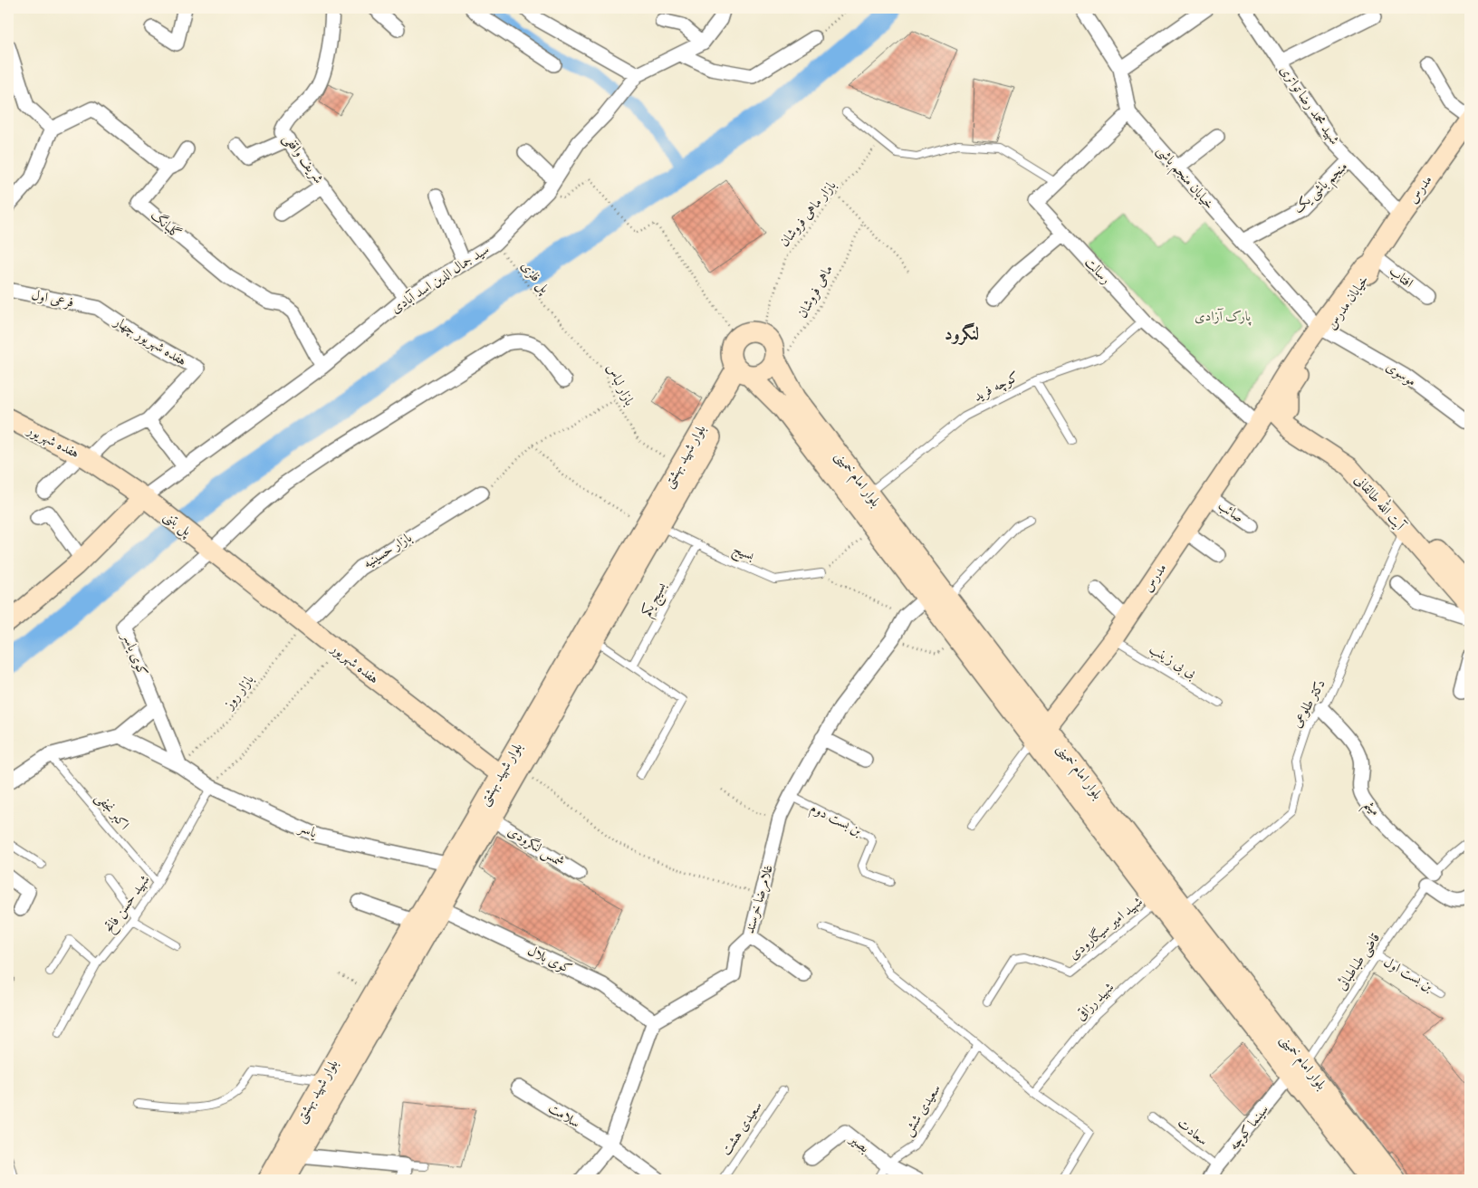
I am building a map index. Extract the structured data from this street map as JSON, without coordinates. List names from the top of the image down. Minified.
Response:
{"streets":{"main road":["مدرس","خیابان مدرس","هفده شهریور","بلوار شهید بهشتی","بلوار امام خمینی","آیت الله طالقانی","پل بتنی"],"street":["شهید محمد رضا تواتری","شریف واقفی","خیابان منجم باشی","منجم باشی یک","گلبانگ","رسالت","افتاب","سید جمال الدین اسد آبادی","فرعی اول","هفده شهریور چهار","موسوی","صائب","بازار حسینیه","کوی یاسر","میثم","یاسر","شمس لنگرودی","غلامرضا خرسند","کوی بلال","سلامت","سینما کوچه","بصیر"],"lane":["کوچه فرید","بسیج","بسیج یکم","بی بی زینب","دکتر طلوعی","اکبر نجفی","بن بست دوم","شهید حسن فاتح","شهید امیر سیگارودی","قاضی طباطبائی","بن بست اول","شهید رزاقی","سعیدی شش","سعیدی هشت","سعادت"],"path":["بازار ماهی فروشان","پل فلزی","ماهی فروشان","بازار لباس","بازار روز"]},"crossings":[["شهید محمد رضا تواتری","منجم باشی یک"],["شهید محمد رضا تواتری","مدرس"],["شریف واقفی","سید جمال الدین اسد آبادی"],["خیابان منجم باشی","منجم باشی یک"],["خیابان منجم باشی","رسالت"],["خیابان منجم باشی","خیابان مدرس"],["خیابان منجم باشی","موسوی"],["مدرس","رسالت"],["مدرس","افتاب"],["مدرس","خیابان مدرس"],["مدرس","بلوار امام خمینی"],["مدرس","صائب"],["مدرس","بی بی زینب"],["بازار ماهی فروشان","ماهی فروشان"],["بازار ماهی فروشان","بلوار شهید بهشتی"],["بازار ماهی فروشان","بلوار امام خمینی"],["گلبانگ","سید جمال الدین اسد آبادی"],["رسالت","خیابان مدرس"],["رسالت","کوچه فرید"],["پل فلزی","بازار لباس"],["افتاب","خیابان مدرس"],["سید جمال الدین اسد آبادی","هفده شهریور"],["سید جمال الدین اسد آبادی","پل بتنی"],["ماهی فروشان","بلوار شهید بهشتی"],["ماهی فروشان","بلوار امام خمینی"],["فرعی اول","هفده شهریور چهار"],["خیابان مدرس","موسوی"],["خیابان مدرس","آیت الله طالقانی"],["هفده شهریور چهار","هفده شهریور"],["بازار لباس","بلوار شهید بهشتی"],["کوچه فرید","بلوار امام خمینی"],["هفده شهریور","بلوار شهید بهشتی"],["هفده شهریور","پل بتنی"],["هفده شهریور","بازار حسینیه"],["هفده شهریور","کوی یاسر"],["هفده شهریور","بازار روز"],["بلوار شهید بهشتی","بلوار امام خمینی"],["بلوار شهید بهشتی","بسیج"],["بلوار شهید بهشتی","یاسر"],["بلوار شهید بهشتی","شمس لنگرودی"],["بلوار شهید بهشتی","کوی بلال"],["بلوار امام خمینی","دکتر طلوعی"],["بلوار امام خمینی","غلامرضا خرسند"],["بلوار امام خمینی","شهید امیر سیگارودی"],["بلوار امام خمینی","قاضی طباطبائی"],["بلوار امام خمینی","شهید رزاقی"],["بلوار امام خمینی","سینما کوچه"],["آیت الله طالقانی","دکتر طلوعی"],["پل بتنی","کوی یاسر"],["بازار حسینیه","بازار روز"],["بسیج","بسیج یکم"],["کوی یاسر","بازار روز"],["کوی یاسر","یاسر"],["بازار روز","یاسر"],["دکتر طلوعی","میثم"],["میثم","قاضی طباطبائی"],["اکبر نجفی","شهید حسن فاتح"],["بن بست دوم","غلامرضا خرسند"],["یاسر","شهید حسن فاتح"],["غلامرضا خرسند","کوی بلال"],["قاضی طباطبائی","بن بست اول"],["قاضی طباطبائی","سینما کوچه"],["سعیدی شش","بصیر"],["سینما کوچه","سعادت"]],"districts":["لنگرود"],"parks":["پارک آزادی"]}
